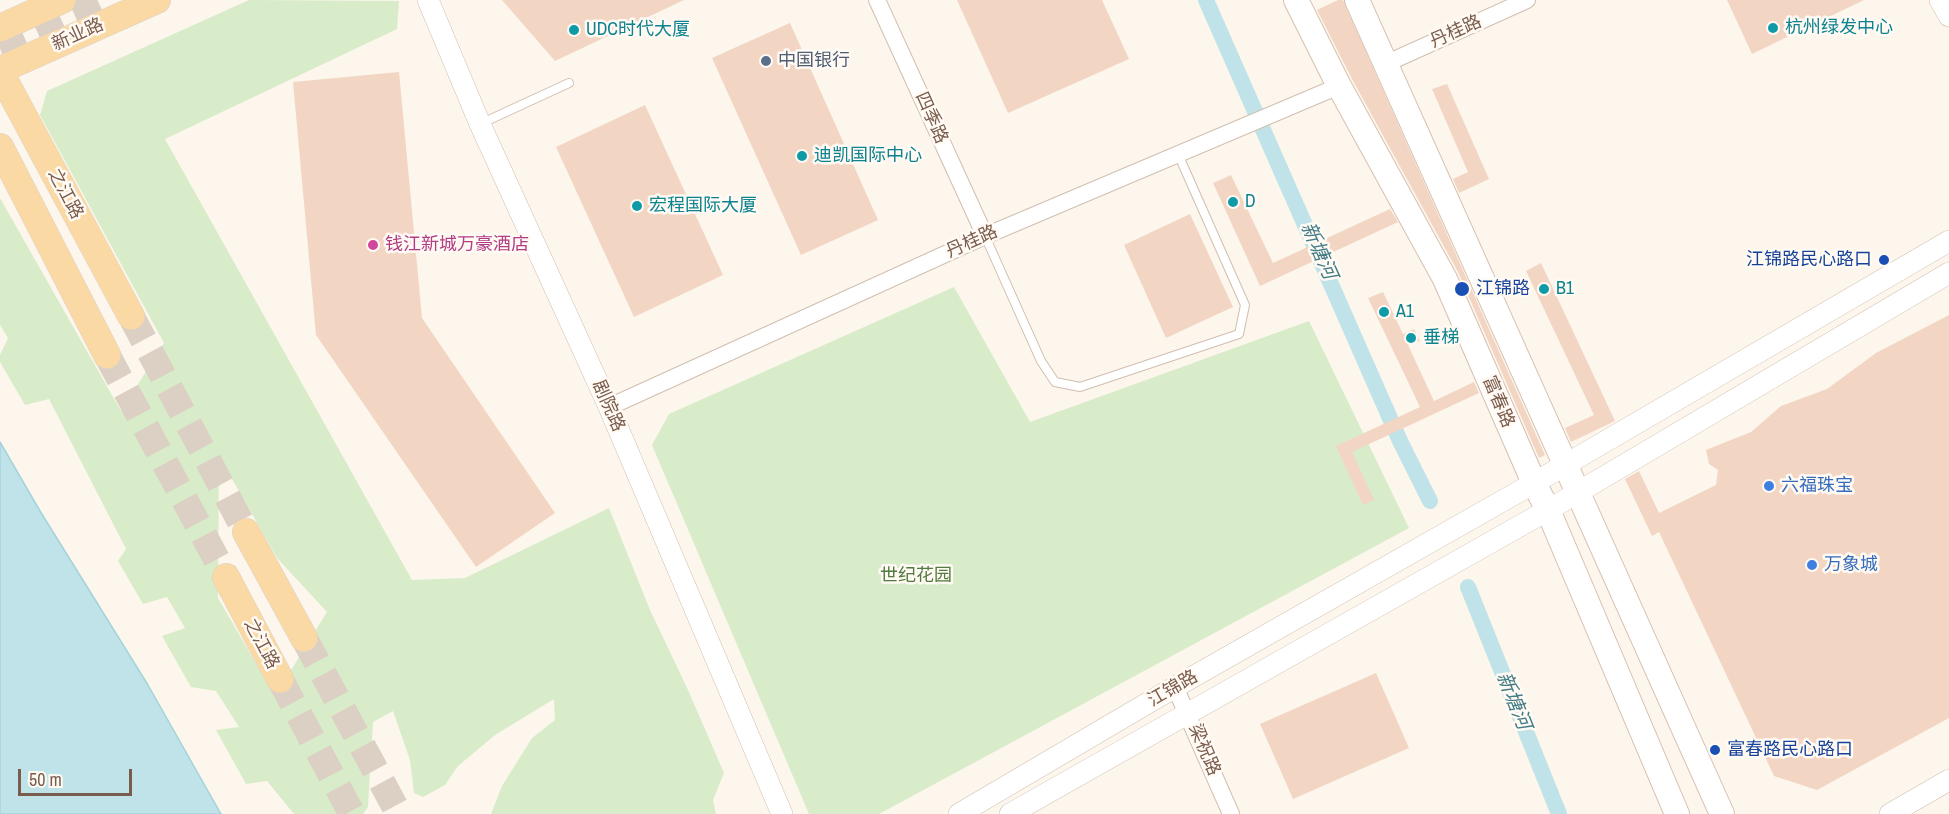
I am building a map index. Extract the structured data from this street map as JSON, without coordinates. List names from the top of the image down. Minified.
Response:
{"streets":{"main road":["新业路","之江路","富春路"],"street":["丹桂路","四季路","剧院路","江锦路","梁祝路"]},"crossings":[["丹桂路","四季路"],["丹桂路","富春路"],["丹桂路","剧院路"],["新业路","之江路"],["富春路","江锦路"],["江锦路","梁祝路"]],"water":["新塘河"],"parks":["世纪花园"],"places":["杭州绿发中心","UDC时代大厦","中国银行","迪凯国际中心","D","宏程国际大厦","钱江新城万豪酒店","江锦路民心路口","江锦路","B1","A1","垂梯","六福珠宝","万象城","富春路民心路口"],"scale_bar":"50 m"}
